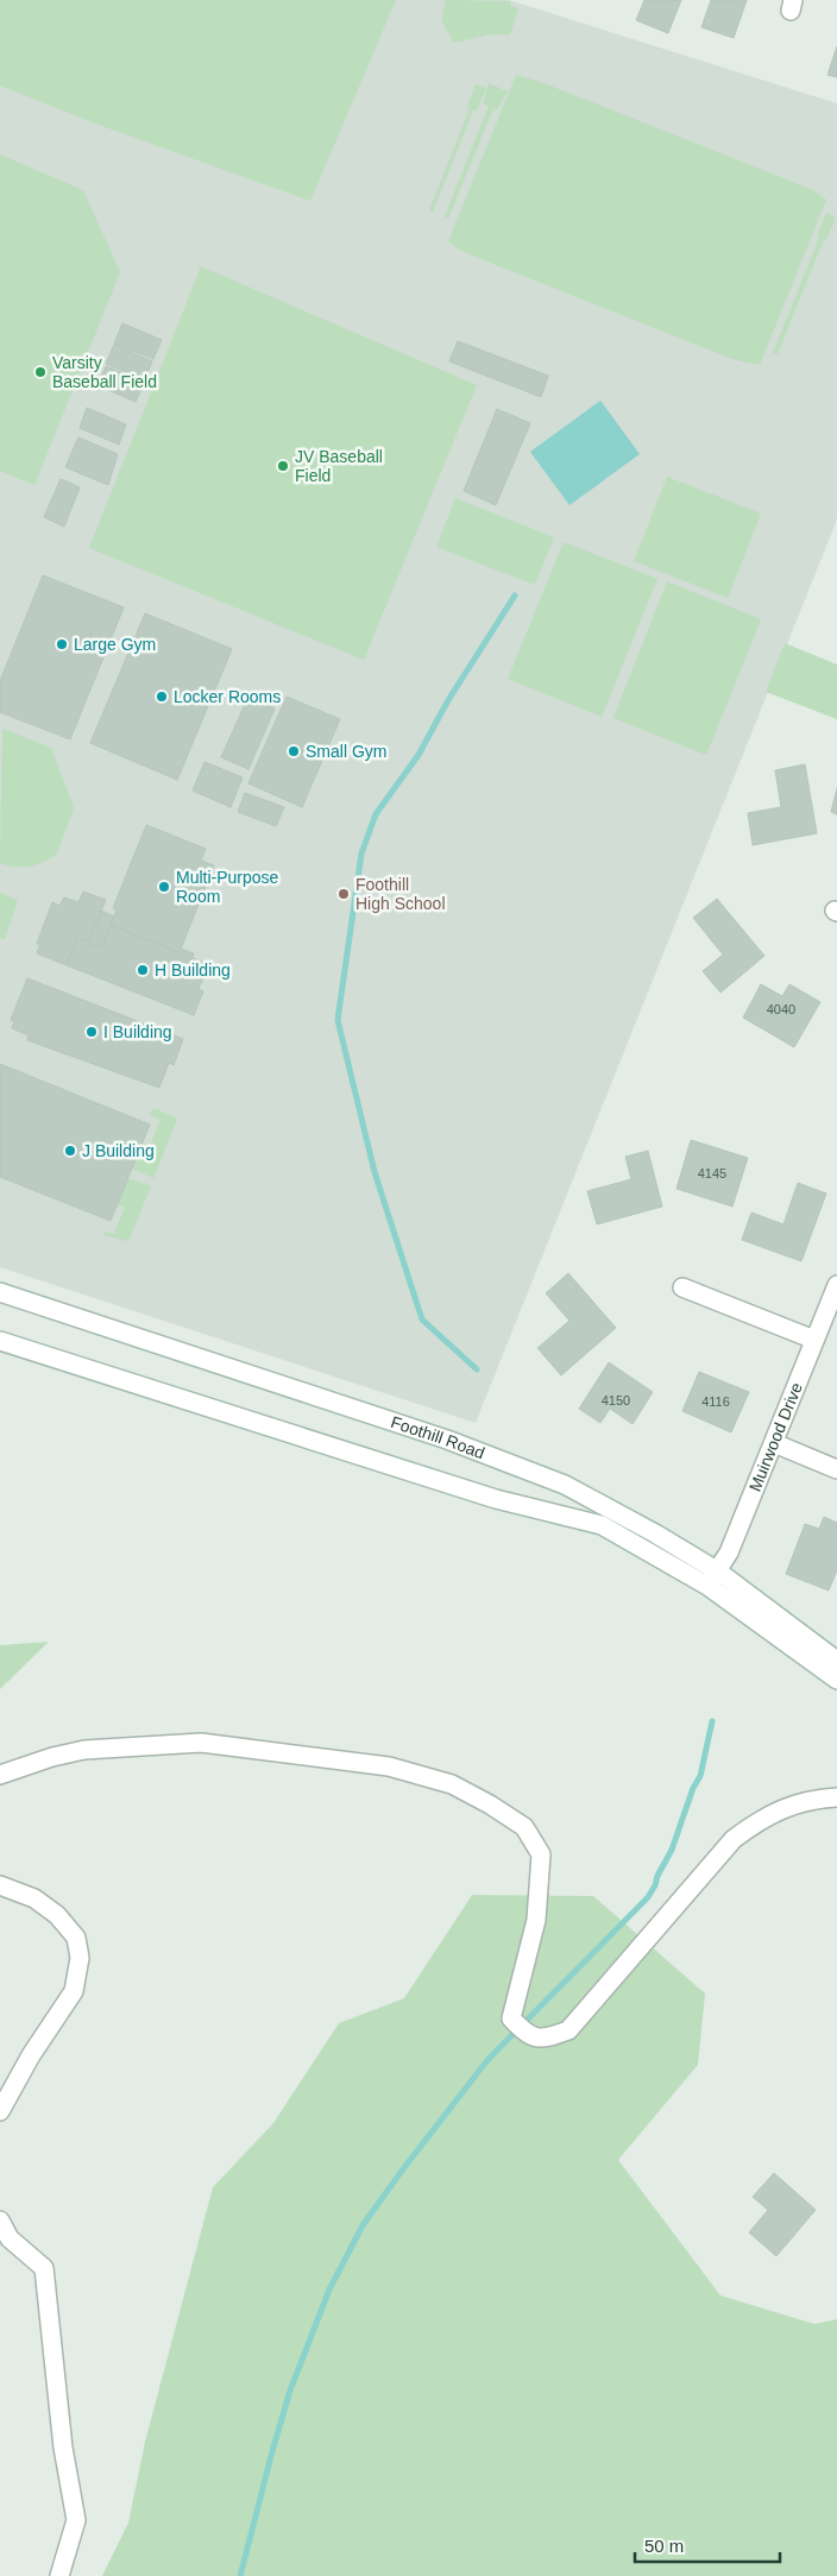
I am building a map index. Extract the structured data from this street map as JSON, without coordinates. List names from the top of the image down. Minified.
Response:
{"streets":{"street":["Foothill Road","Muirwood Drive"]},"crossings":[["Foothill Road","Muirwood Drive"]],"places":["Varsity Baseball Field","JV Baseball Field","Large Gym","Locker Rooms","Small Gym","Multi-Purpose Room","Foothill High School","H Building","I Building","J Building"],"house_numbers":["4040","4145","4150","4116"],"scale_bar":"50 m"}
